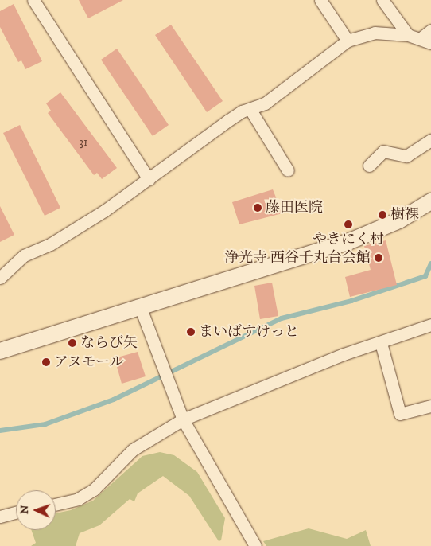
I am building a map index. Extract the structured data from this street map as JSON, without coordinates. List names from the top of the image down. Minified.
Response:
{"places":["藤田医院","樹裸","やきにく村","浄光寺 西谷千丸台会館","まいばすけっと","ならび矢","アヌモール"],"house_numbers":["31"],"north":"left"}
